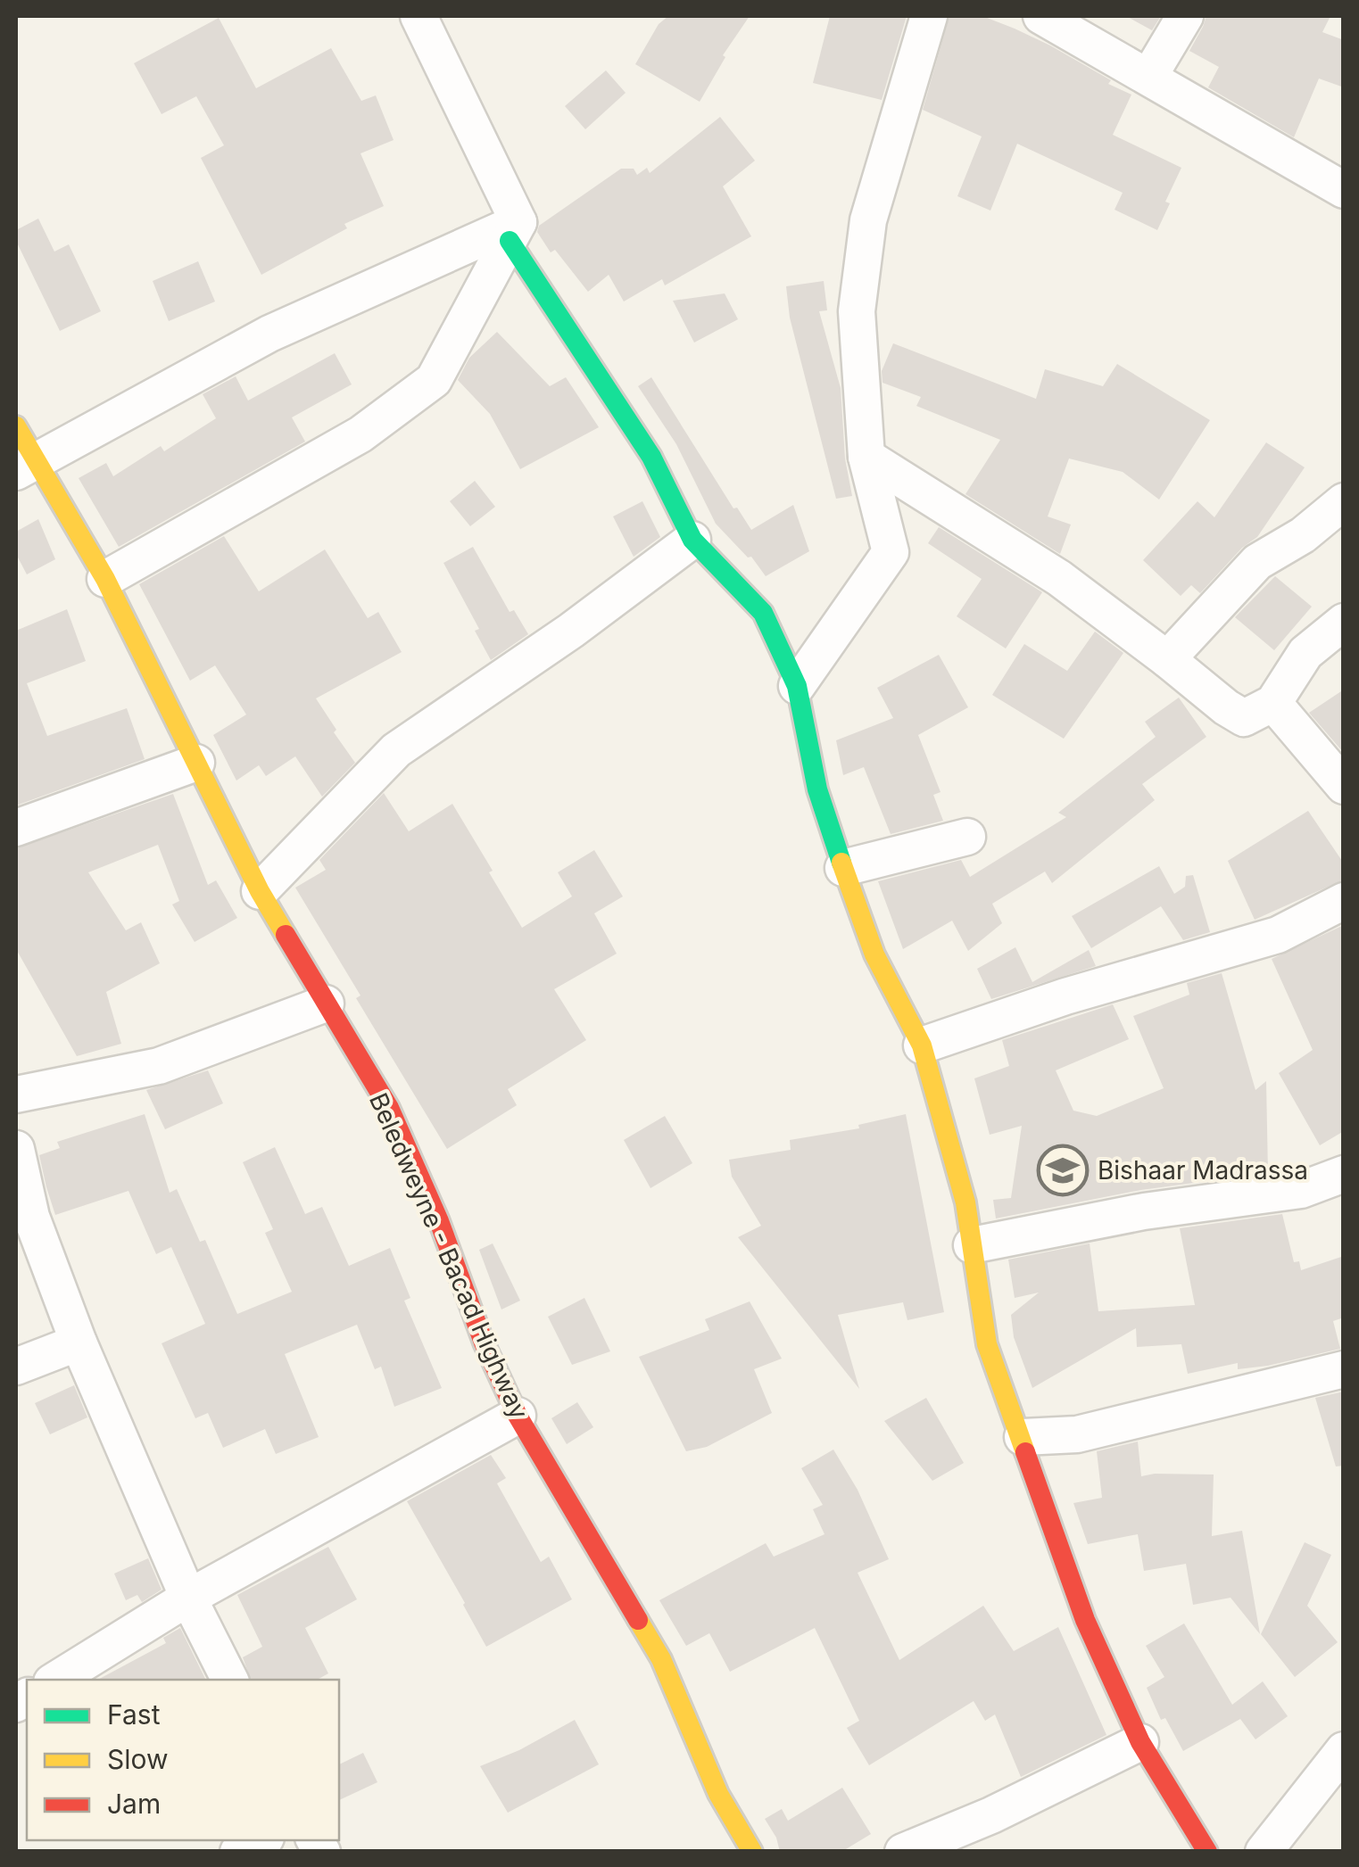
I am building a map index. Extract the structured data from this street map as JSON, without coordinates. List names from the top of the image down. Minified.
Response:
{"streets":{"street":["Beledweyne - Bacad Highway"]},"places":{"school or university":["Bishaar Madrassa"]},"legend":["Fast","Slow","Jam"]}
